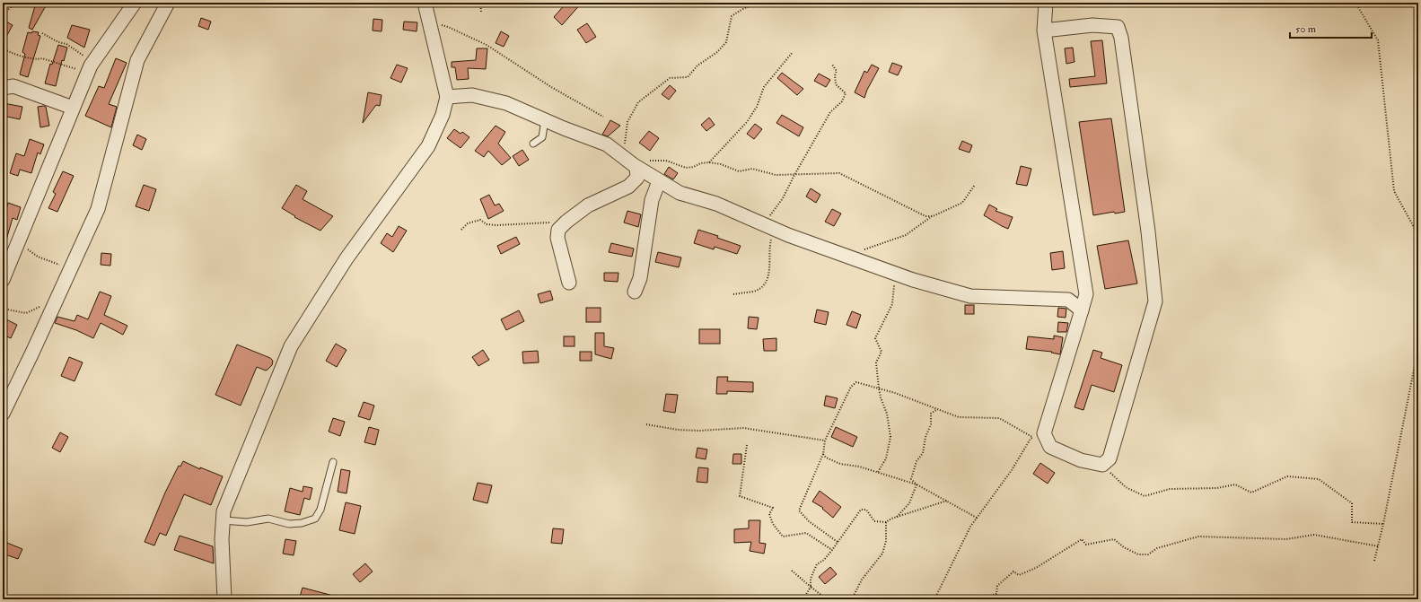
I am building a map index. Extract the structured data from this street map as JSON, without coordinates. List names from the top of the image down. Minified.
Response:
{"scale_bar":"50 m"}
